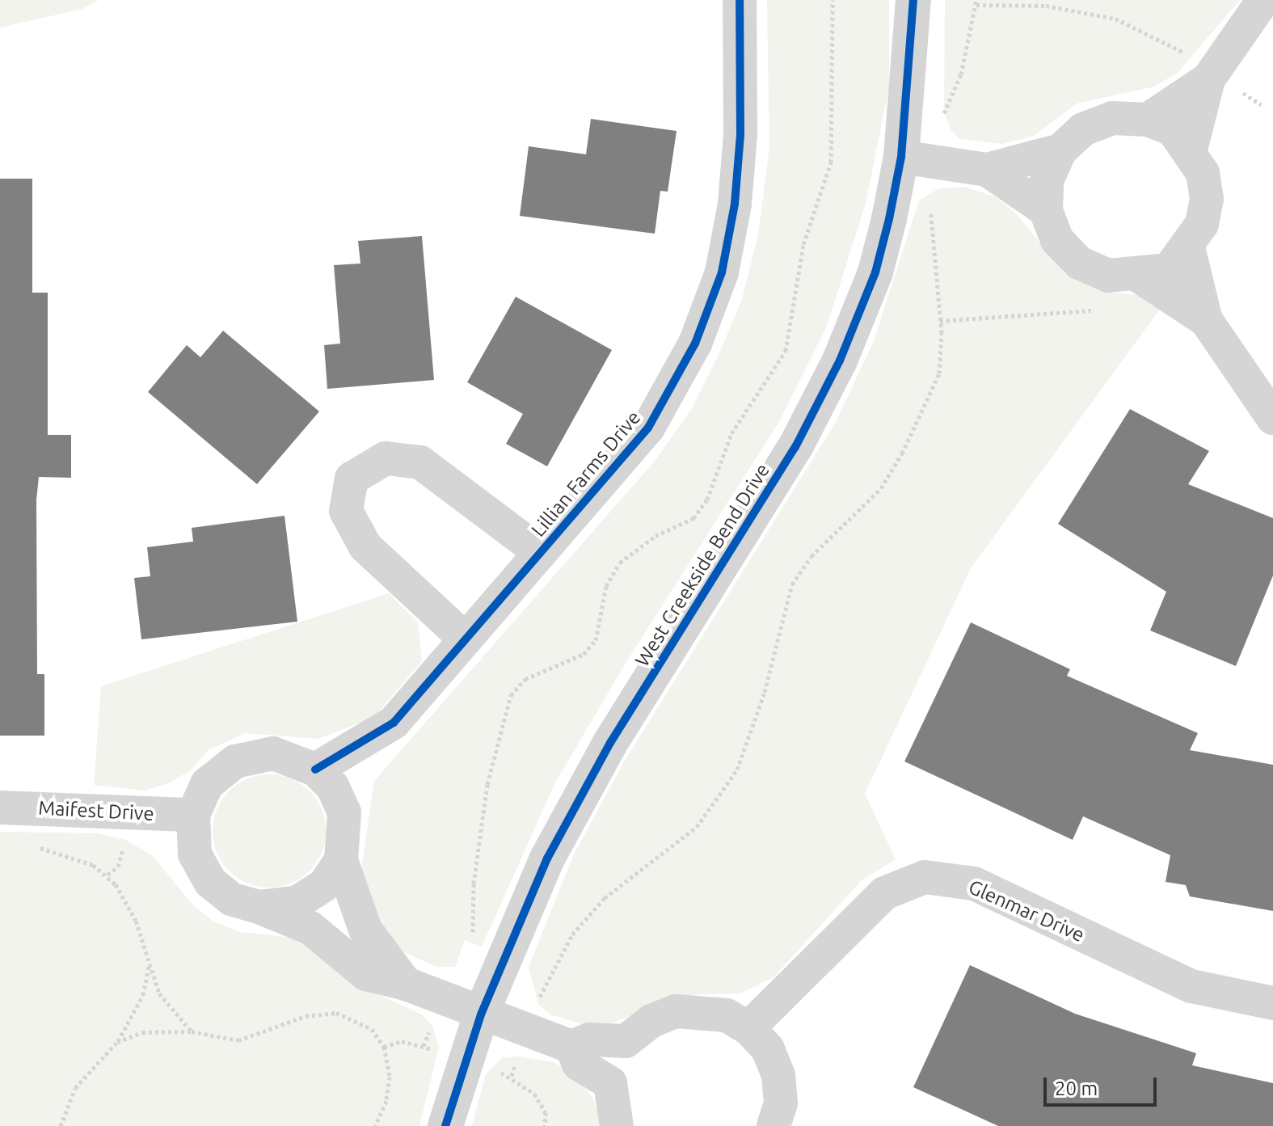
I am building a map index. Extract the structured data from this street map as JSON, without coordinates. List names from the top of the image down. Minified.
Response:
{"streets":{"street":["Lillian Farms Drive","West Creekside Bend Drive","Maifest Drive","Glenmar Drive"]},"crossings":[["Lillian Farms Drive","Maifest Drive"]],"scale_bar":"20 m"}
